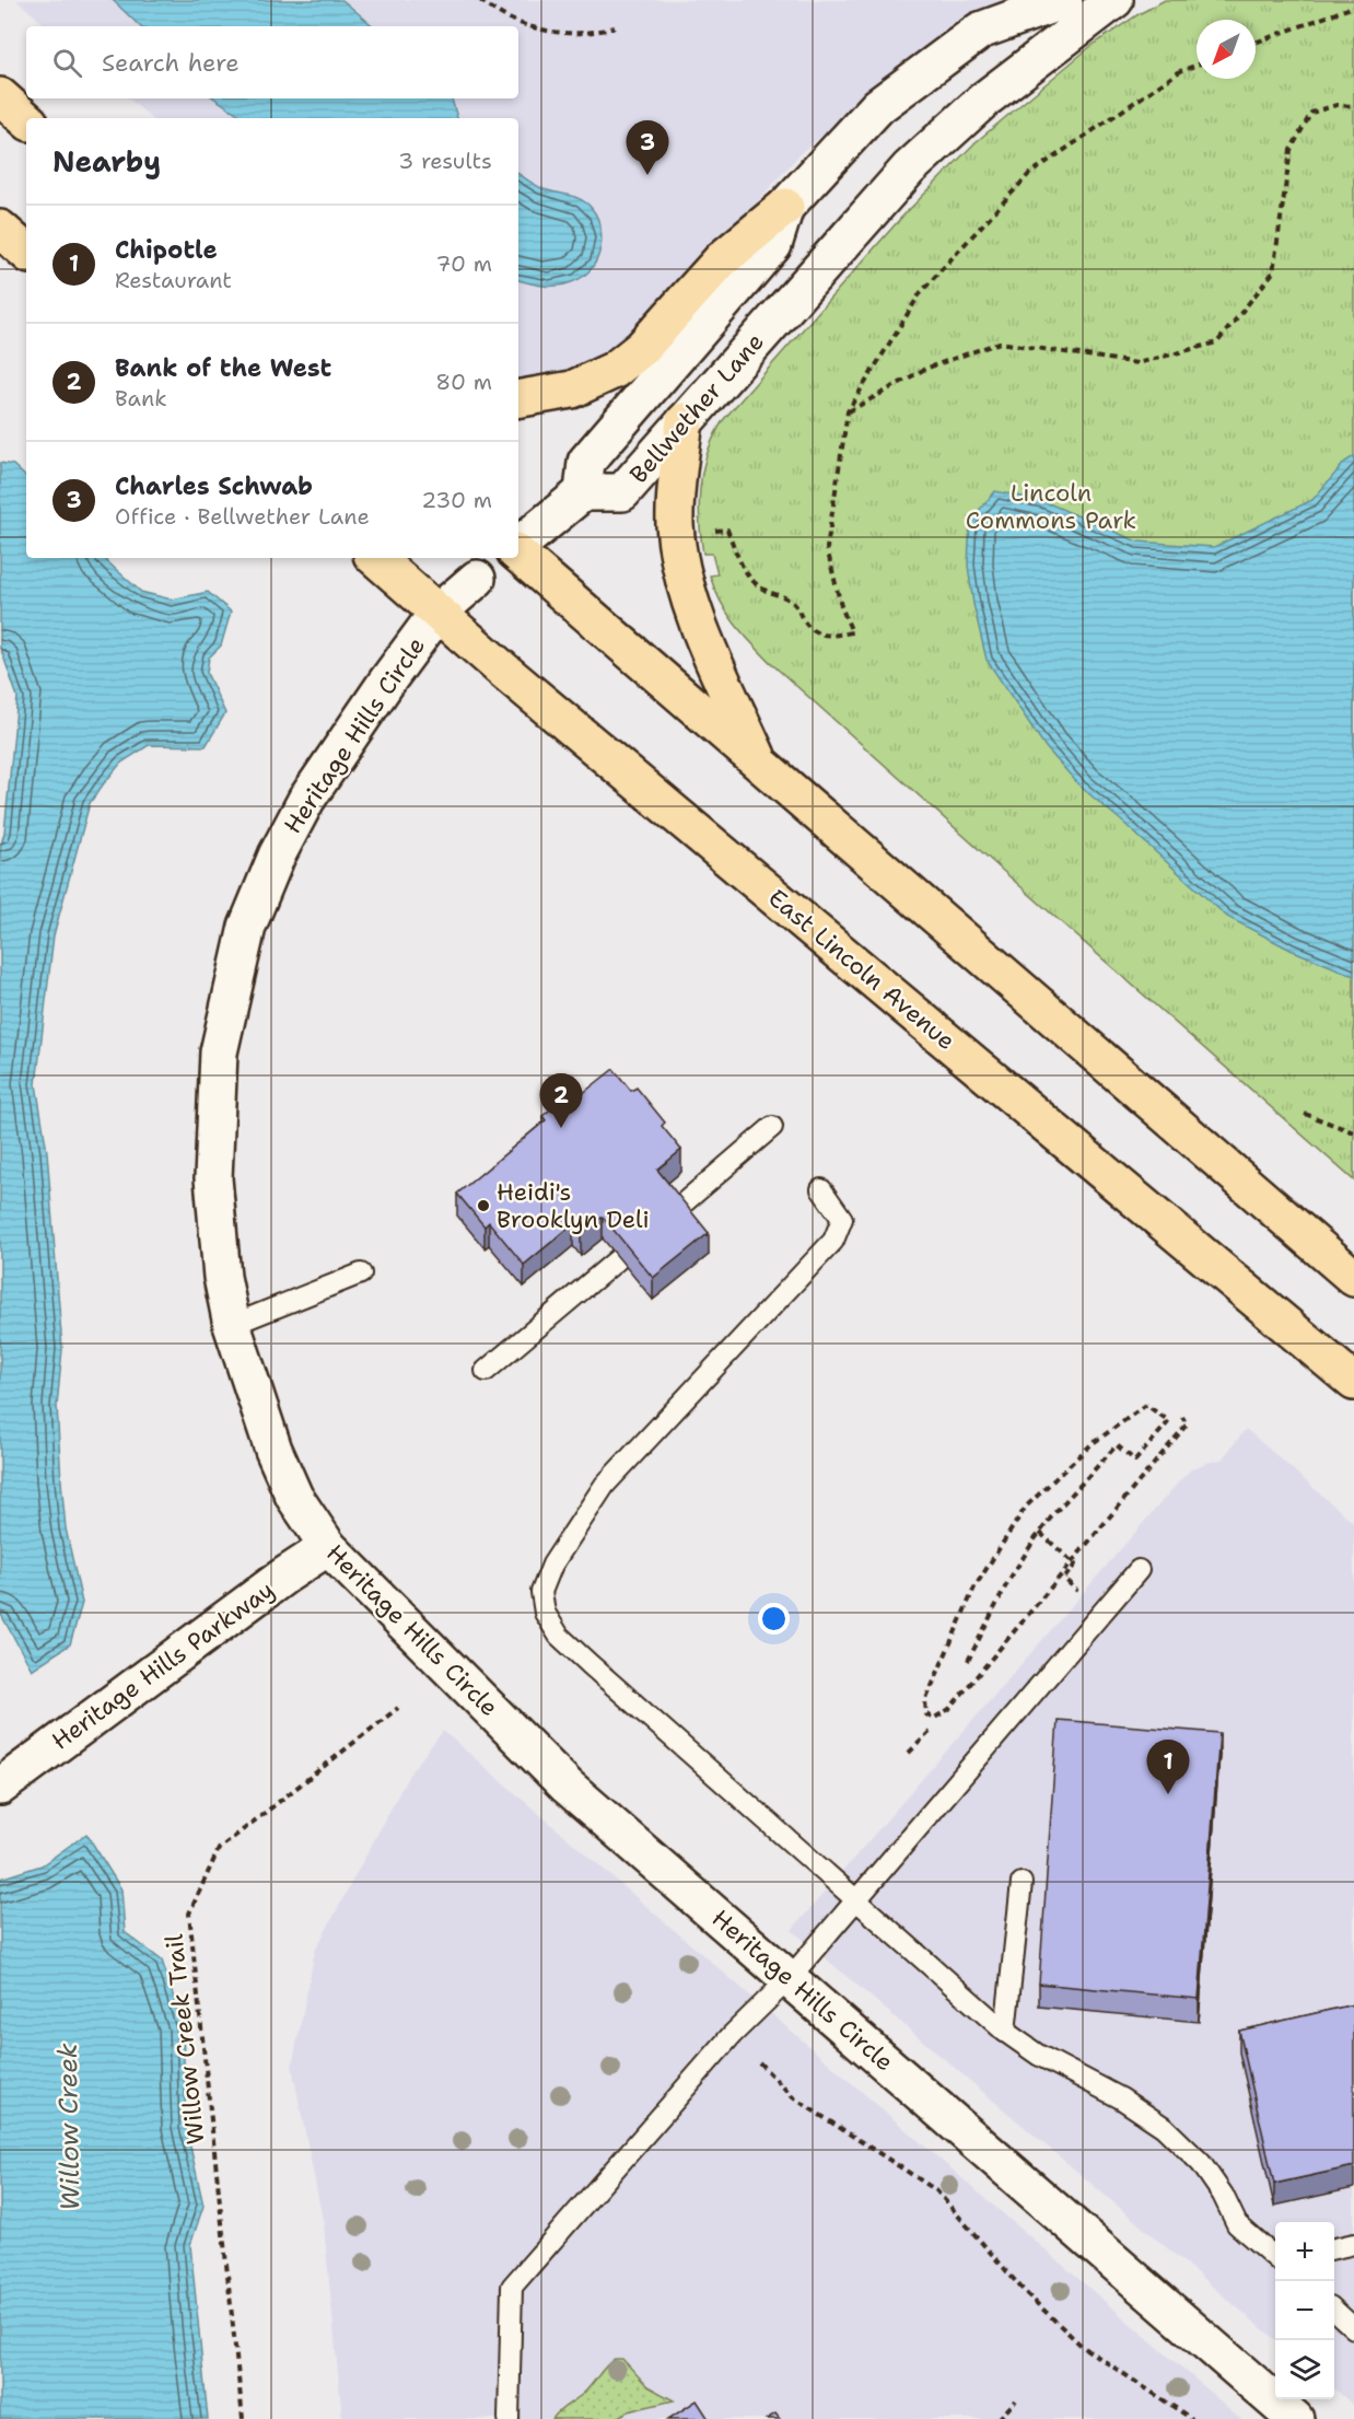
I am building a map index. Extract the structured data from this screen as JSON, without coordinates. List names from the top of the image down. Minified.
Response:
{"streets":{"main road":["East Lincoln Avenue"],"street":["Bellwether Lane","Heritage Hills Circle","Heritage Hills Parkway"],"path":["Willow Creek Trail"]},"crossings":[["Heritage Hills Circle","East Lincoln Avenue"],["Heritage Hills Circle","Heritage Hills Parkway"]],"water":["Willow Creek"],"parks":["Lincoln Commons Park"],"places":["Heidi's Brooklyn Deli"],"north":"bottom left","page":{"search":"Search here","heading":["Nearby","3 results"],"pins":["3","2","1"],"list":[{"mark":"1","name":"Chipotle","note":"Restaurant","value":"70 m"},{"mark":"2","name":"Bank of the West","note":"Bank","value":"80 m"},{"mark":"3","name":"Charles Schwab","note":"Office · Bellwether Lane","value":"230 m"}],"map_buttons":["+","−"]}}
